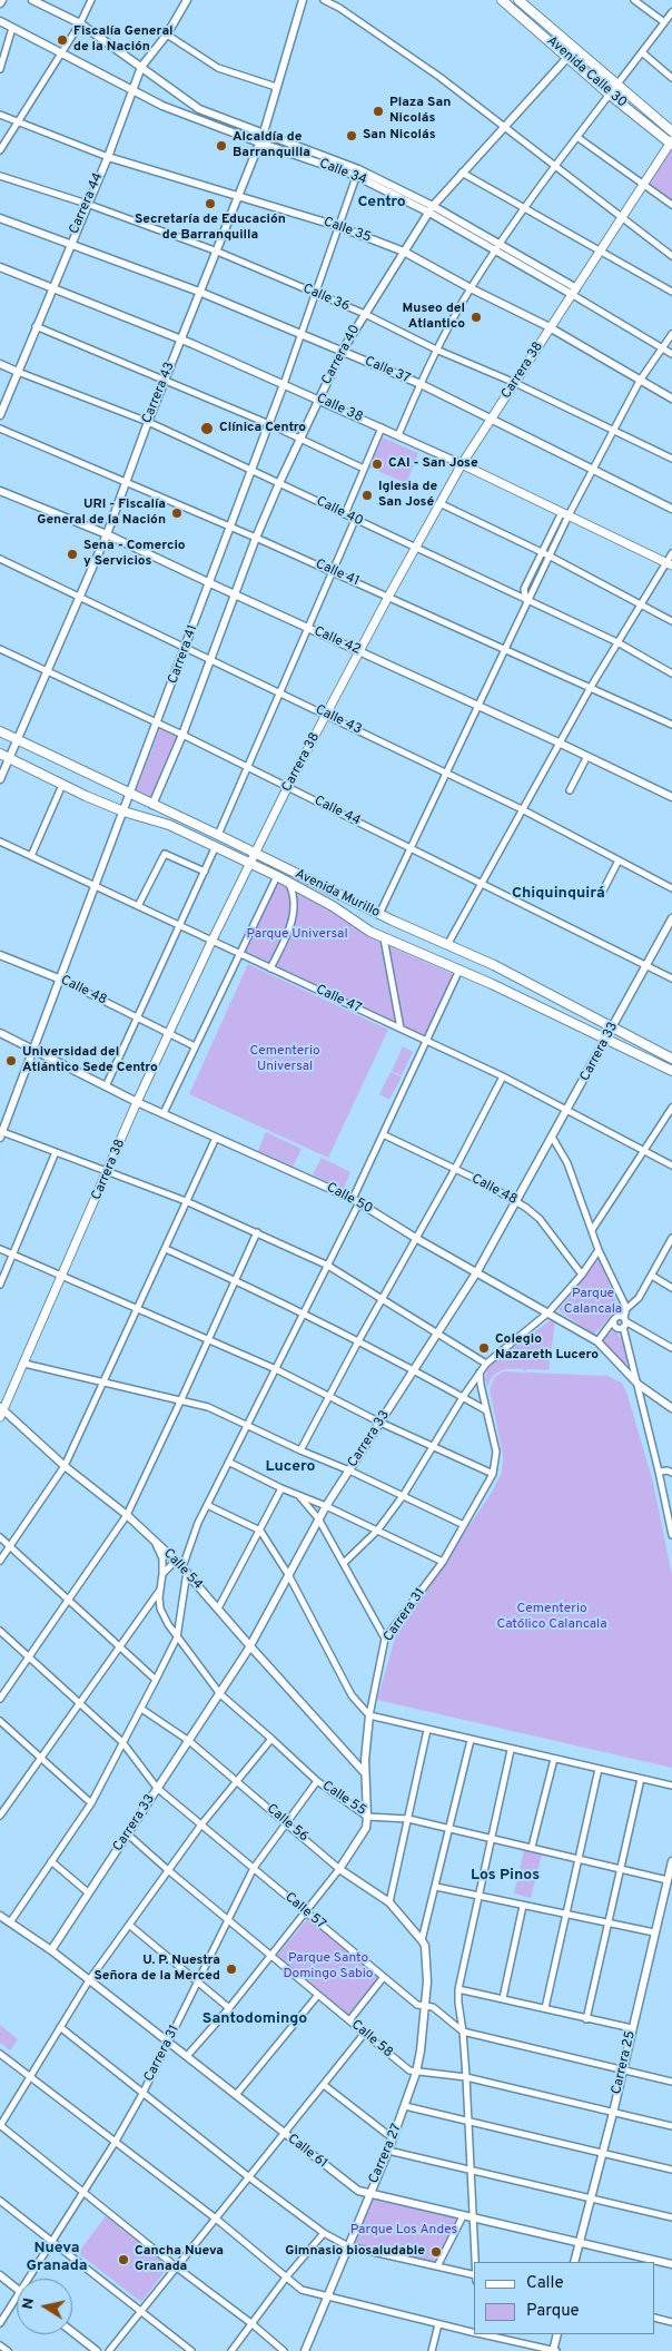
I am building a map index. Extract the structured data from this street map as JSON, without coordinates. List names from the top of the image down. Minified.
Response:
{"streets":{"main road":["Avenida Calle 30","Carrera 38","Calle 38","Avenida Murillo"],"street":["Calle 34","Carrera 44","Calle 35","Calle 36","Carrera 40","Calle 37","Carrera 43","Calle 40","Calle 41","Calle 42","Carrera 41","Calle 43","Calle 44","Calle 48","Calle 47","Carrera 33","Calle 50","Calle 54","Carrera 31","Calle 55","Calle 56","Calle 57","Calle 58","Carrera 25","Calle 61","Carrera 27"]},"crossings":[["Avenida Calle 30","Carrera 40"],["Avenida Calle 30","Carrera 38"],["Calle 34","Carrera 44"],["Calle 34","Carrera 40"],["Calle 34","Carrera 38"],["Calle 34","Carrera 43"],["Calle 34","Carrera 41"],["Carrera 44","Calle 35"],["Carrera 44","Calle 36"],["Carrera 44","Calle 37"],["Carrera 44","Calle 38"],["Carrera 44","Calle 40"],["Calle 35","Carrera 40"],["Calle 35","Carrera 38"],["Calle 35","Carrera 43"],["Calle 35","Carrera 41"],["Calle 36","Carrera 40"],["Calle 36","Carrera 38"],["Calle 36","Carrera 43"],["Calle 36","Carrera 41"],["Carrera 40","Calle 37"],["Carrera 40","Calle 38"],["Carrera 40","Calle 40"],["Carrera 40","Calle 41"],["Carrera 40","Calle 42"],["Carrera 40","Calle 43"],["Carrera 40","Calle 44"],["Carrera 40","Avenida Murillo"],["Calle 37","Carrera 38"],["Calle 37","Carrera 43"],["Calle 37","Carrera 41"],["Carrera 38","Calle 38"],["Carrera 38","Calle 40"],["Carrera 38","Calle 41"],["Carrera 38","Calle 42"],["Carrera 38","Calle 43"],["Carrera 38","Calle 44"],["Carrera 38","Avenida Murillo"],["Carrera 38","Calle 48"],["Carrera 38","Calle 47"],["Carrera 38","Calle 50"],["Carrera 38","Calle 54"],["Carrera 43","Calle 38"],["Carrera 43","Calle 40"],["Carrera 43","Calle 41"],["Carrera 43","Calle 42"],["Carrera 43","Calle 43"],["Carrera 43","Calle 44"],["Carrera 43","Avenida Murillo"],["Calle 38","Carrera 41"],["Calle 40","Carrera 41"],["Calle 41","Carrera 41"],["Calle 42","Carrera 41"],["Carrera 41","Calle 43"],["Carrera 41","Calle 44"],["Carrera 41","Avenida Murillo"],["Carrera 41","Calle 48"],["Carrera 41","Calle 47"],["Carrera 41","Calle 50"],["Calle 44","Carrera 33"],["Avenida Murillo","Carrera 33"],["Calle 48","Carrera 33"],["Calle 47","Carrera 33"],["Carrera 33","Calle 50"],["Carrera 33","Calle 54"],["Carrera 33","Calle 55"],["Carrera 33","Calle 56"],["Carrera 33","Calle 57"],["Carrera 33","Calle 58"],["Carrera 33","Calle 61"],["Calle 54","Carrera 31"],["Calle 54","Calle 55"],["Carrera 31","Calle 55"],["Carrera 31","Calle 56"],["Carrera 31","Calle 57"],["Carrera 31","Calle 58"],["Carrera 31","Calle 61"],["Calle 55","Carrera 25"],["Calle 55","Carrera 27"],["Calle 56","Carrera 27"],["Calle 57","Carrera 25"],["Calle 57","Carrera 27"],["Calle 58","Carrera 25"],["Calle 58","Carrera 27"],["Carrera 25","Calle 61"],["Calle 61","Carrera 27"]],"districts":["Centro","Chiquinquirá","Lucero","Los Pinos","Santodomingo","Nueva Granada"],"parks":["Parque Universal","Cementerio Universal","Parque Calancala","Cementerio Católico Calancala","Parque Santo Domingo Sabio","Parque Los Andes"],"places":["Fiscalía General de la Nación","Plaza San Nicolás","San Nicolás","Alcaldía de Barranquilla","Secretaría de Educación de Barranquilla","Museo del Atlantico","Clínica Centro","CAI - San Jose","Iglesia de San José","URI - Fiscalía General de la Nación","Sena - Comercio y Servicios","Universidad del Atlántico Sede Centro","Colegio Nazareth Lucero","U. P. Nuestra Señora de la Merced","Gimnasio biosaludable","Cancha Nueva Granada"],"legend":["Calle","Parque"],"north":"left"}
